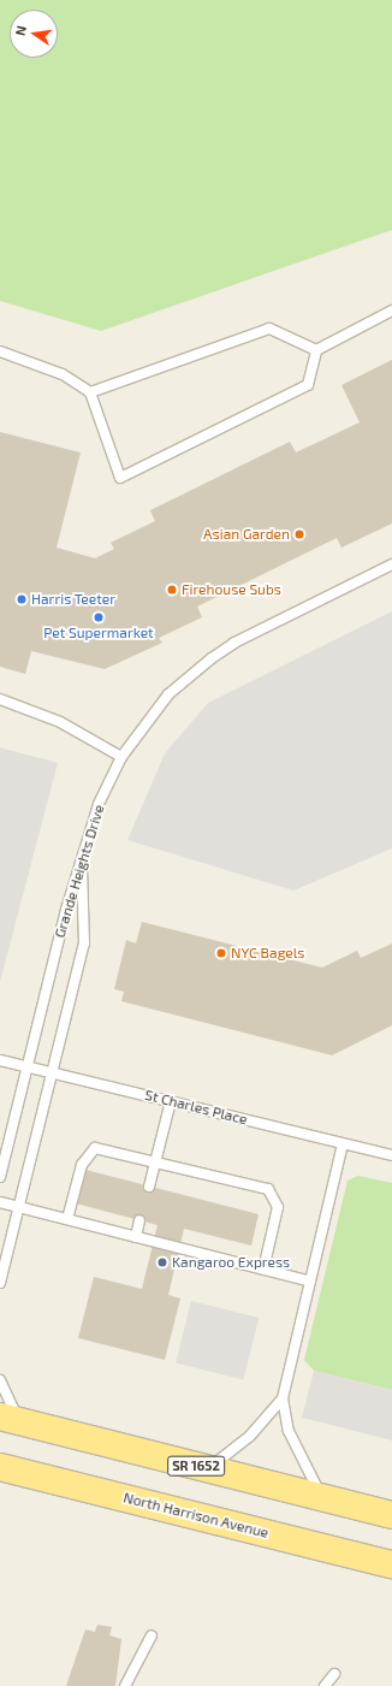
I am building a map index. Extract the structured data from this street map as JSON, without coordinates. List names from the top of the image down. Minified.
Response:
{"streets":{"main road":["SR 1652","North Harrison Avenue"],"lane":["Grande Heights Drive","St Charles Place"]},"crossings":[["Grande Heights Drive","St Charles Place"]],"places":["Asian Garden","Firehouse Subs","Harris Teeter","Pet Supermarket","NYC Bagels","Kangaroo Express"],"north":"left"}
